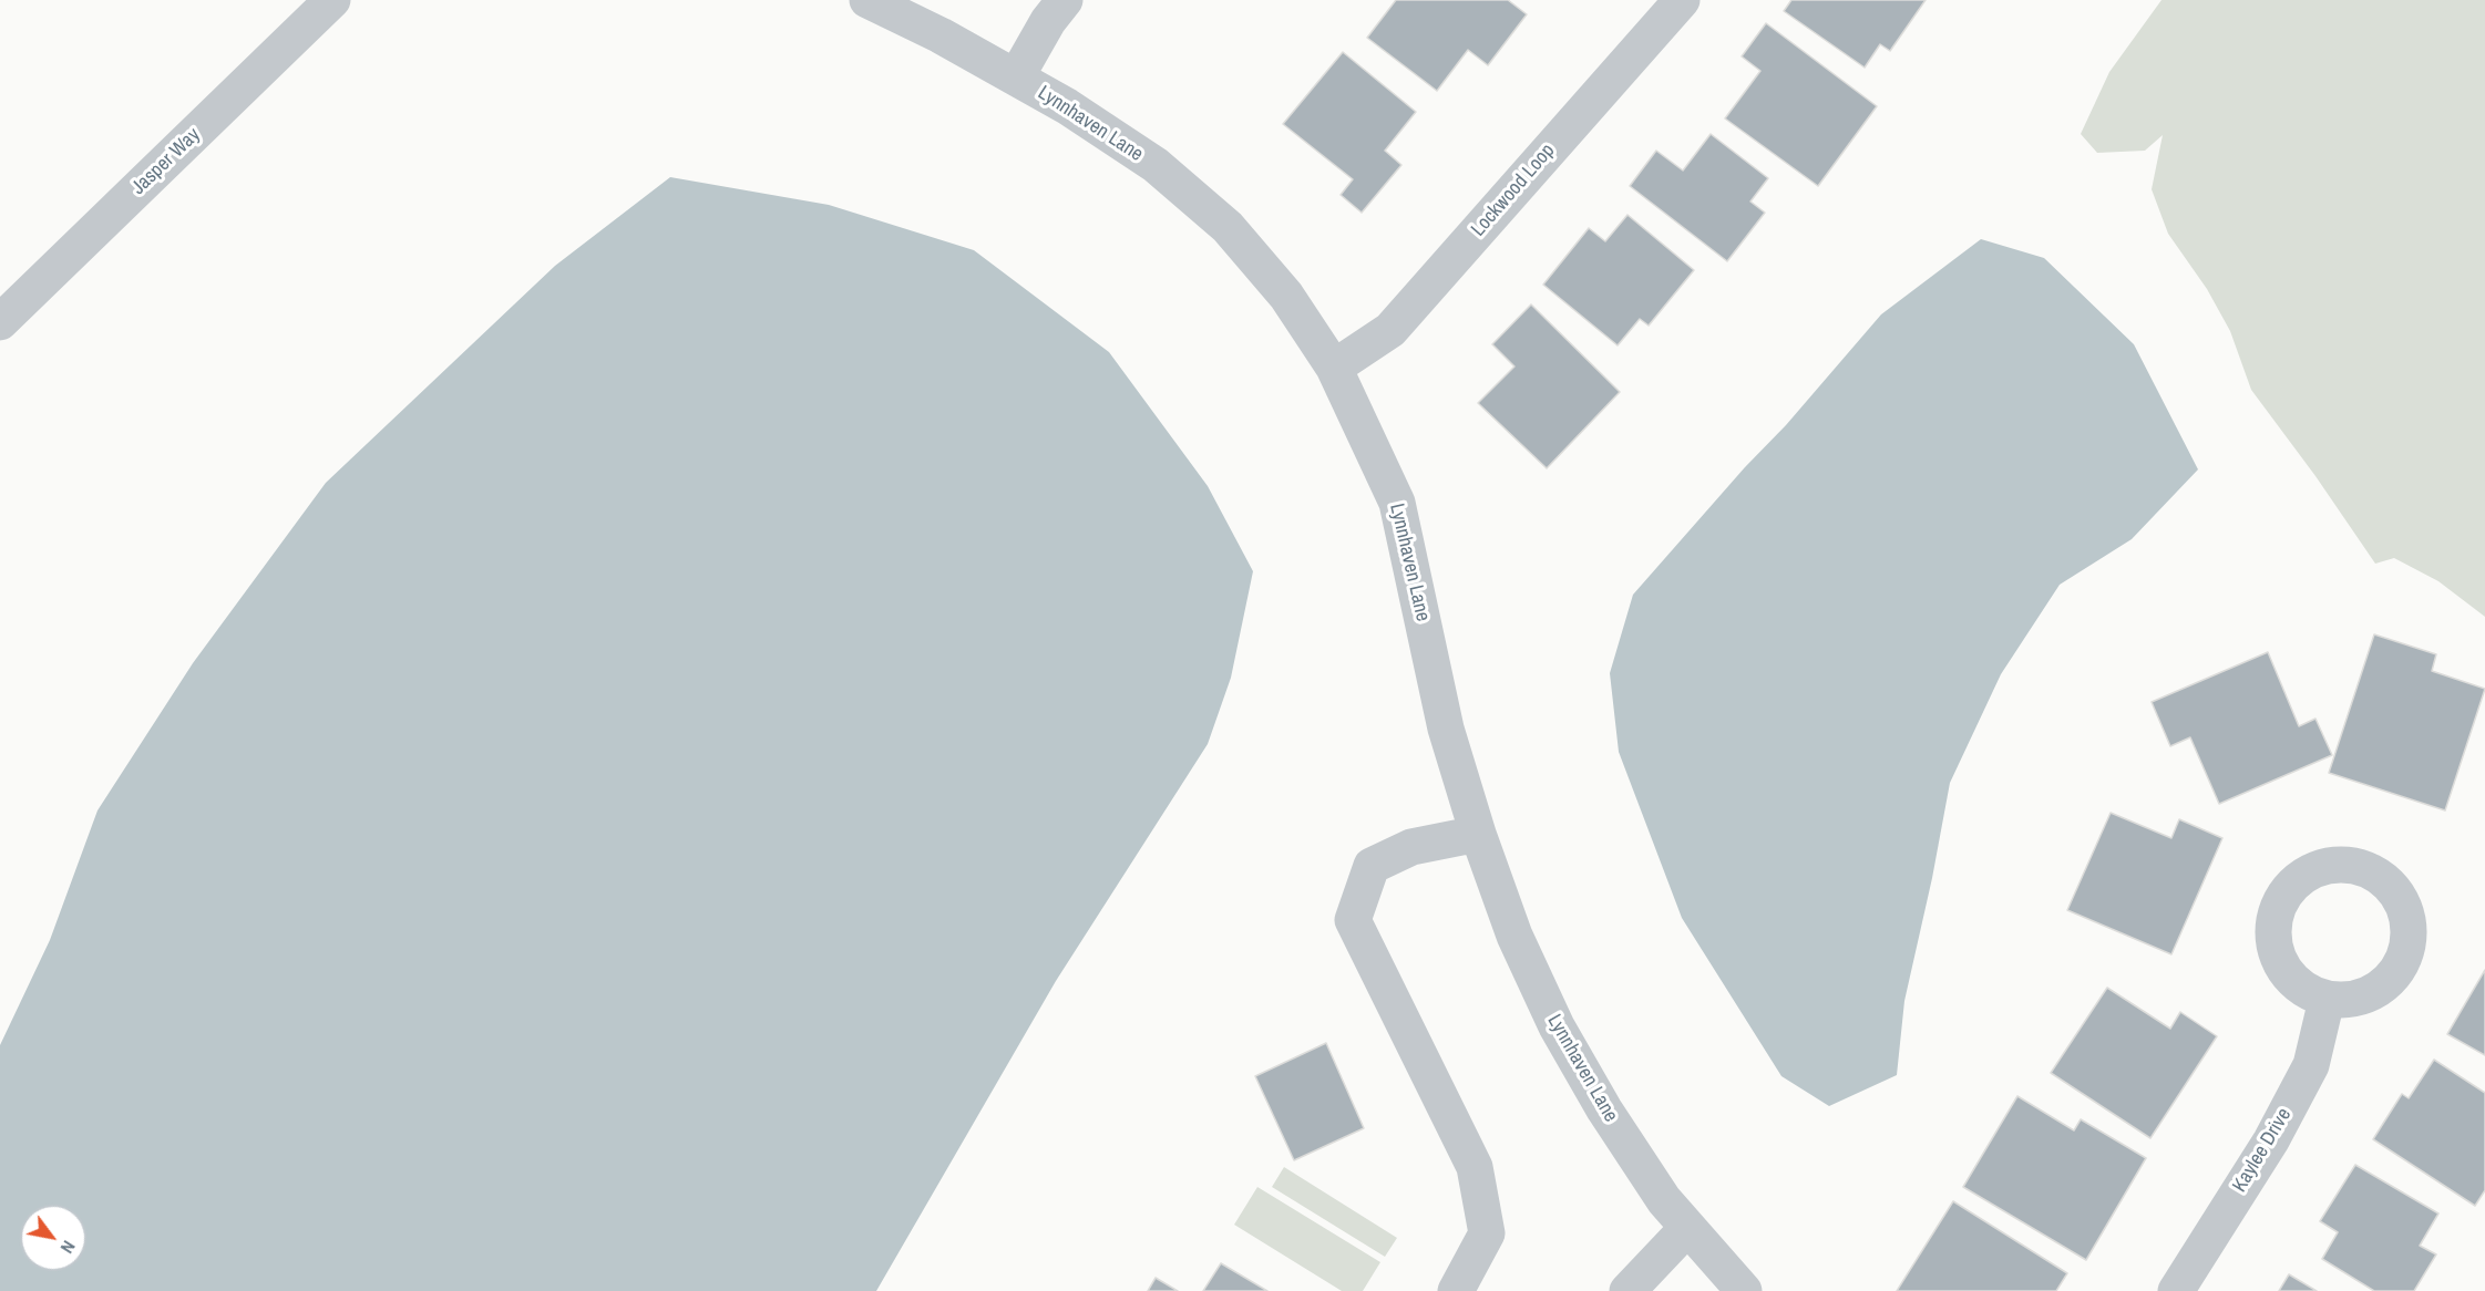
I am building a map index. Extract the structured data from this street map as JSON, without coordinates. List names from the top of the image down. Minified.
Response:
{"streets":{"street":["Lynnhaven Lane","Jasper Way","Lockwood Loop","Kaylee Drive"]},"crossings":[["Lynnhaven Lane","Lockwood Loop"]],"north":"bottom right"}
